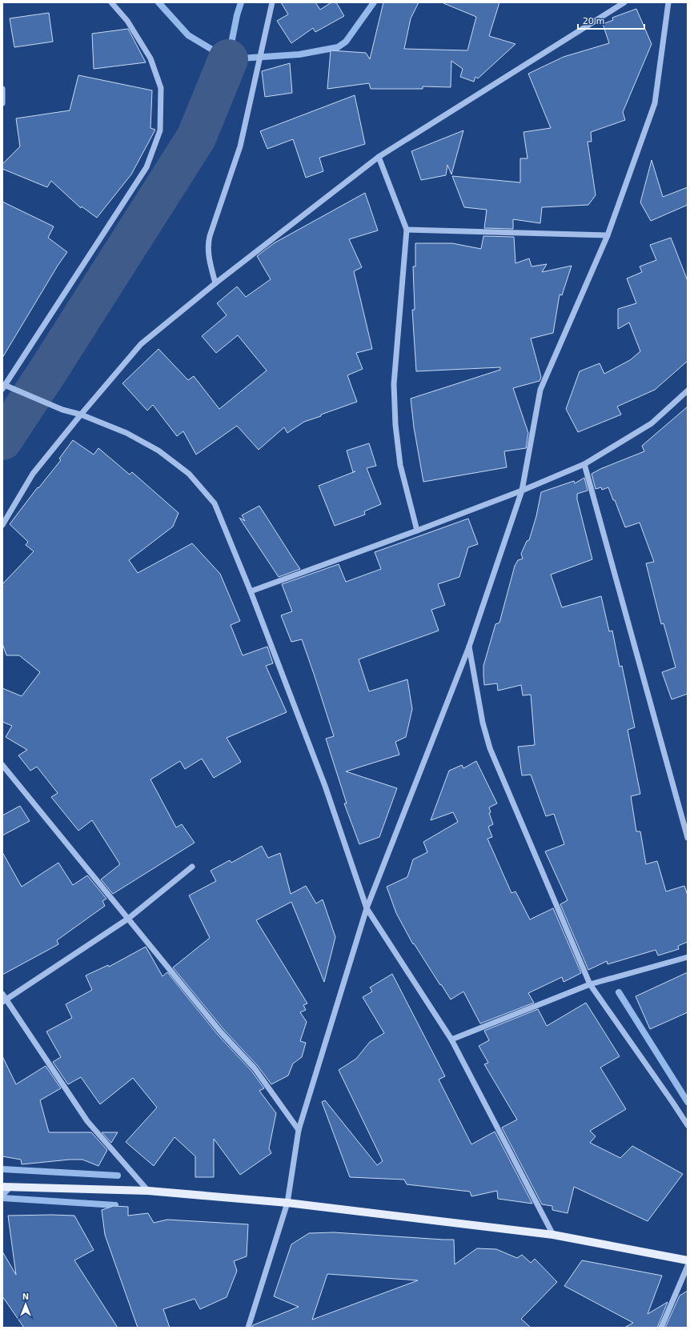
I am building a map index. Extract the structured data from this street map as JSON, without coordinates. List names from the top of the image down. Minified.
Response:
{"scale_bar":"20 m","north":"top"}
